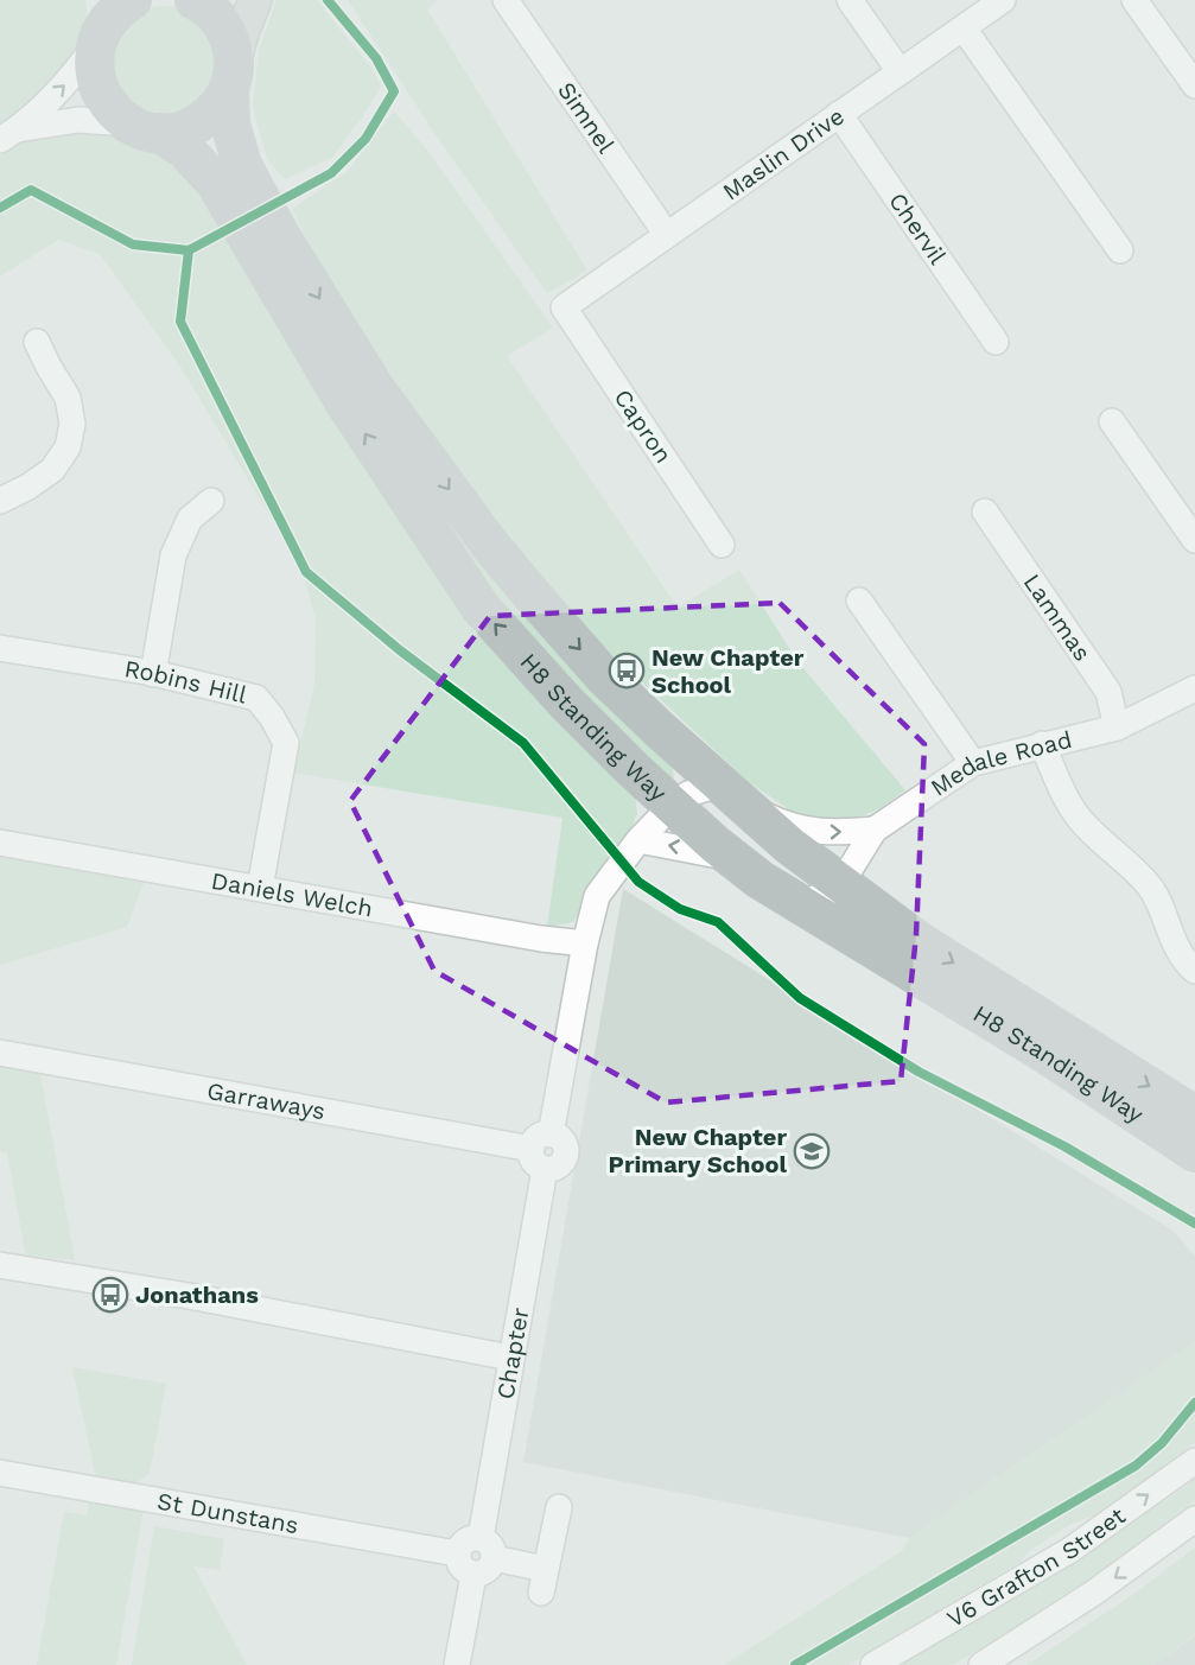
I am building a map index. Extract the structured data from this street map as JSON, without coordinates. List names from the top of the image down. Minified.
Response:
{"streets":{"highway":["H8 Standing Way"],"street":["Simnel","Maslin Drive","Chervil","Capron","Lammas","Robins Hill","Medale Road","Daniels Welch","Garraways","Chapter","St Dunstans","V6 Grafton Street"]},"crossings":[["Simnel","Maslin Drive"],["Maslin Drive","Chervil"],["Maslin Drive","Capron"],["Lammas","Medale Road"],["Robins Hill","Daniels Welch"],["H8 Standing Way","Medale Road"],["H8 Standing Way","Chapter"],["Daniels Welch","Chapter"],["Garraways","Chapter"],["Chapter","St Dunstans"]],"places":{"bus stop":["New Chapter School","Jonathans"],"school or university":["New Chapter Primary School"]}}
